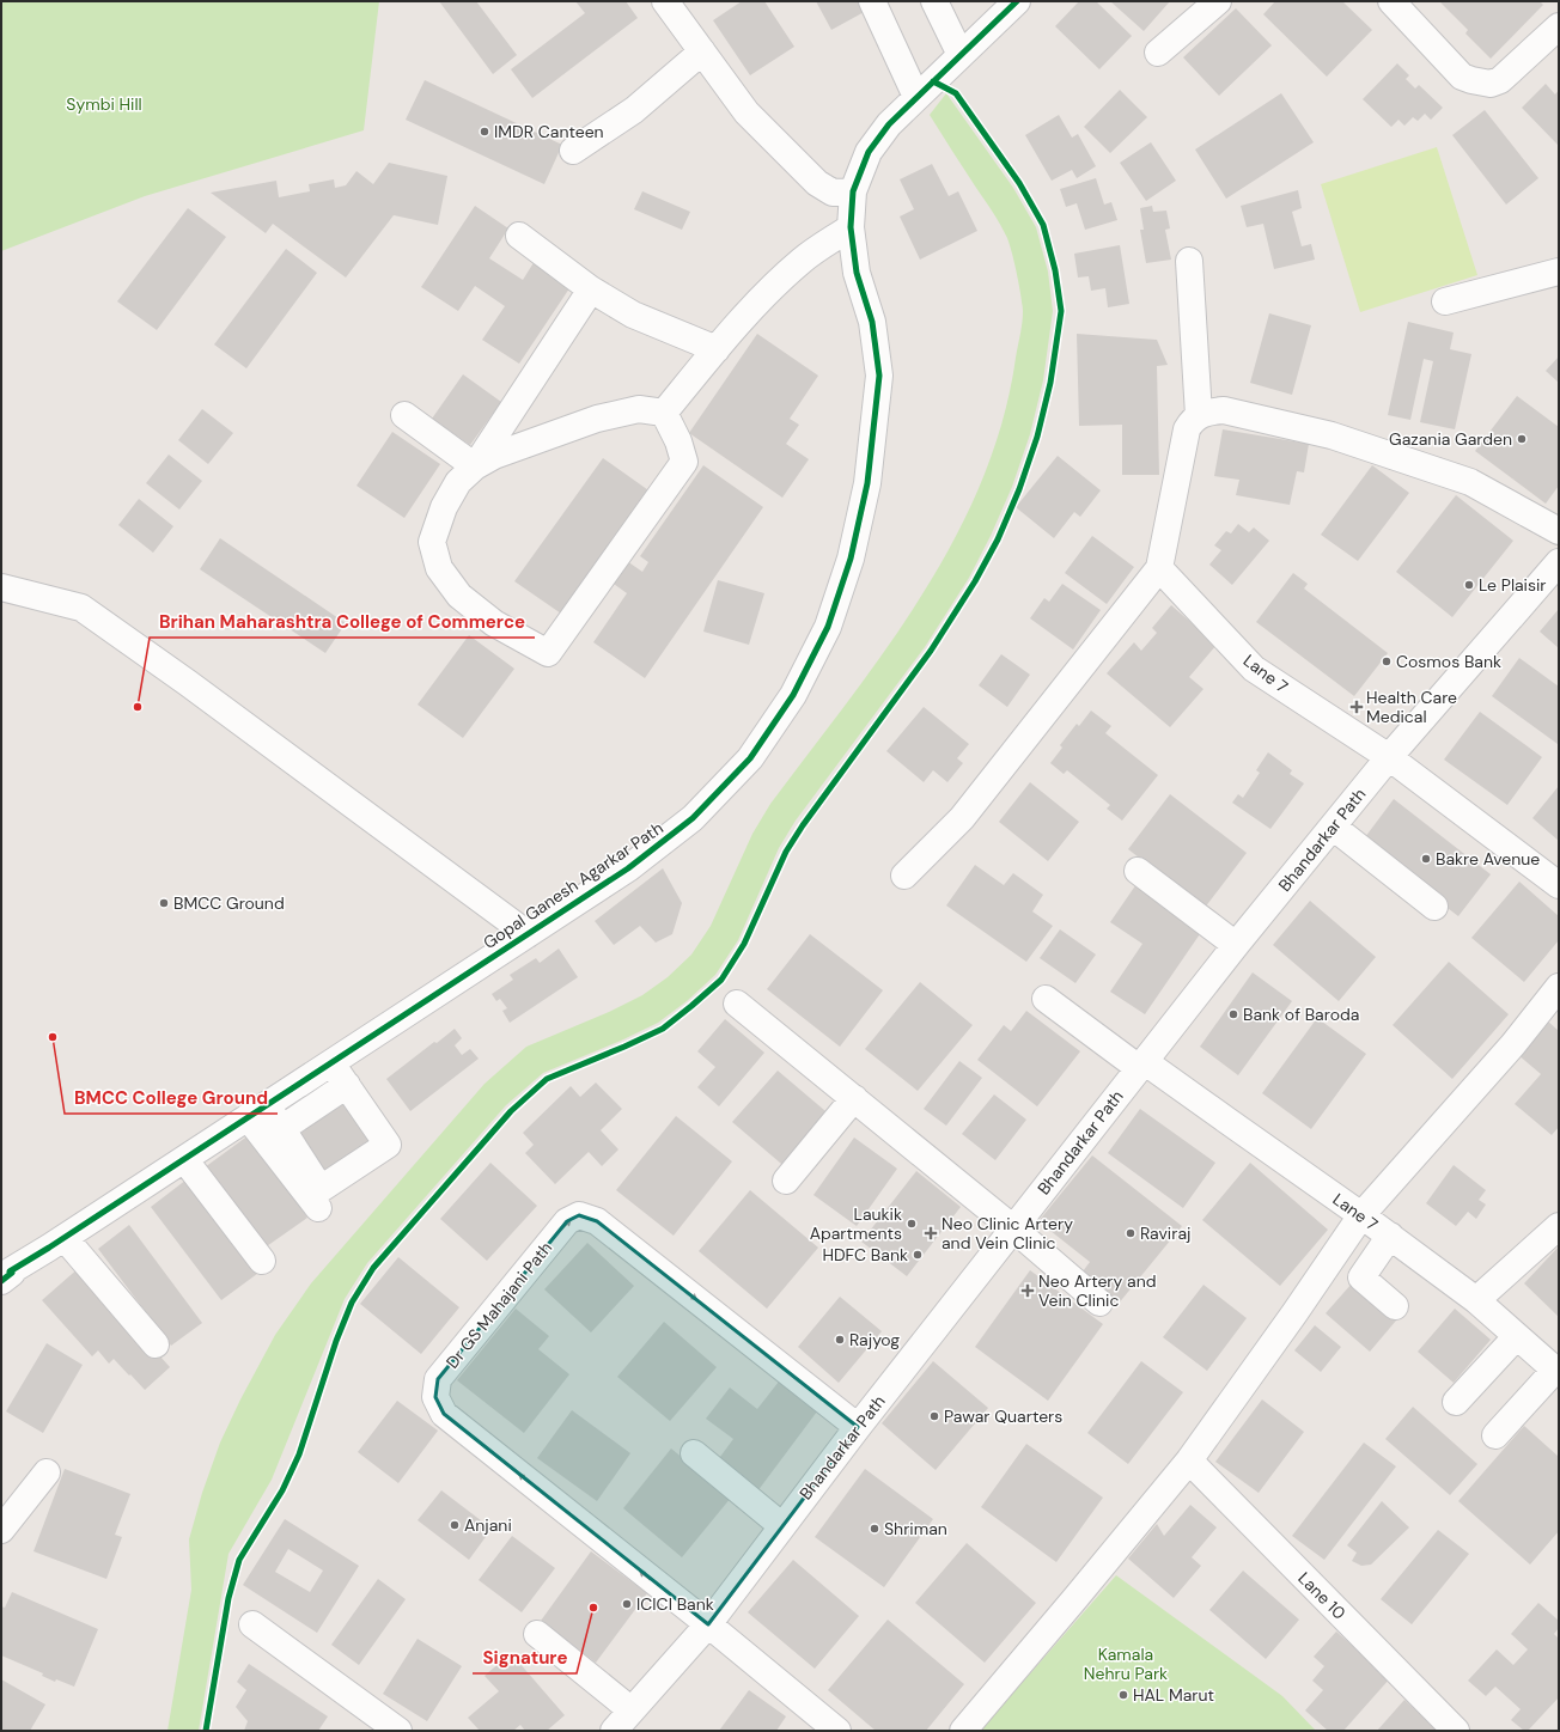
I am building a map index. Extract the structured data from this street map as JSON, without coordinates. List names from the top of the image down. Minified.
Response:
{"streets":{"street":["Lane 7","Bhandarkar Path","Gopal Ganesh Agarkar Path","Dr GS Mahajani Path","Lane 10"]},"crossings":[["Lane 7","Bhandarkar Path"],["Bhandarkar Path","Dr GS Mahajani Path"]],"parks":["Symbi Hill","Kamala Nehru Park"],"places":{"other":["IMDR Canteen","Gazania Garden","Le Plaisir","Cosmos Bank","Brihan Maharashtra College of Commerce","Bakre Avenue","BMCC Ground","Bank of Baroda","BMCC College Ground","Laukik Apartments","Raviraj","HDFC Bank","Rajyog","Pawar Quarters","Anjani","Shriman","ICICI Bank","Signature","HAL Marut"],"health":["Health Care Medical","Neo Clinic Artery and Vein Clinic","Neo Artery and Vein Clinic"]}}
